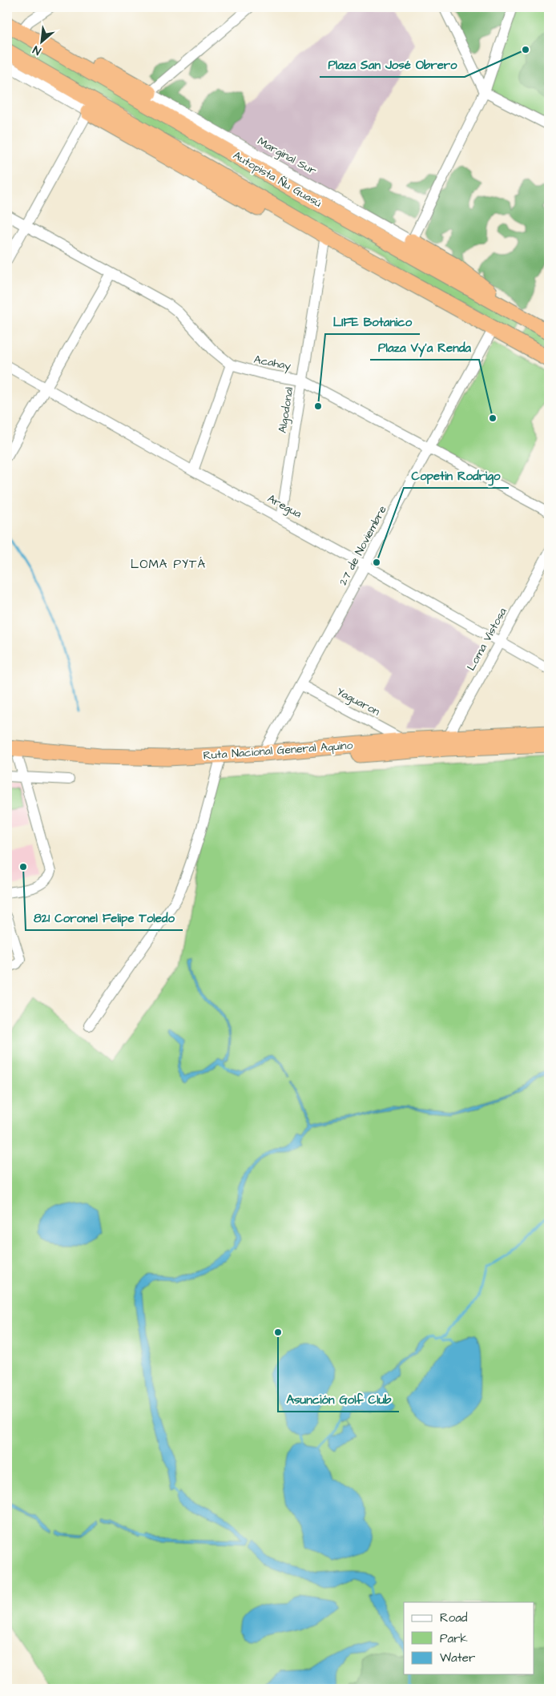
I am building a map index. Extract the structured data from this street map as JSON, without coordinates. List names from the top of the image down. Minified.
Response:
{"streets":{"highway":["Autopista Ñu Guasú","Ruta Nacional General Aquino"],"street":["Marginal Sur","Acahay","Algodonal","Aregua","27 de Noviembre","Loma Vistosa","Yaguaron"]},"crossings":[["Acahay","Algodonal"],["Acahay","27 de Noviembre"],["Algodonal","Aregua"],["Aregua","27 de Noviembre"],["Aregua","Loma Vistosa"],["27 de Noviembre","Yaguaron"],["27 de Noviembre","Ruta Nacional General Aquino"],["Loma Vistosa","Ruta Nacional General Aquino"],["Yaguaron","Ruta Nacional General Aquino"]],"districts":["LOMA PYTÁ"],"places":["Plaza San José Obrero","LIFE Botanico","Plaza Vy'a Renda","Copetin Rodrigo","821 Coronel Felipe Toledo","Asunción Golf Club"],"legend":["Road","Park","Water"],"north":"bottom left"}
